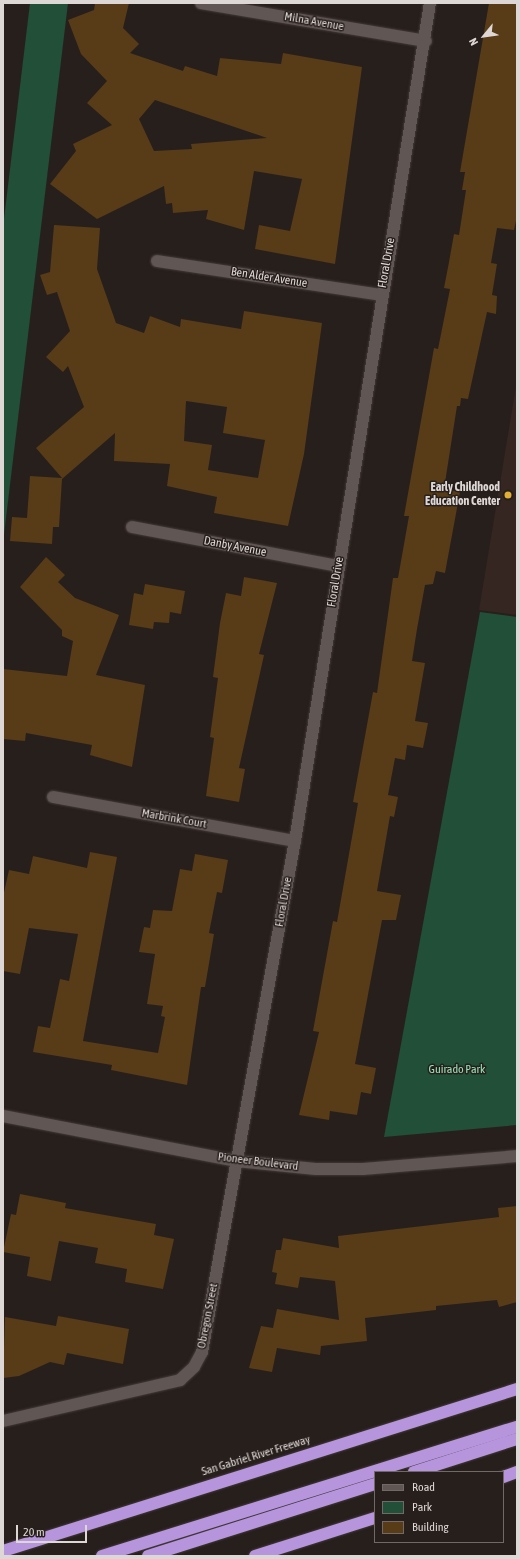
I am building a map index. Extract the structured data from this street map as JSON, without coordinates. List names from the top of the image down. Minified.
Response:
{"streets":{"highway":["San Gabriel River Freeway"],"street":["Milna Avenue","Floral Drive","Ben Alder Avenue","Danby Avenue","Marbrink Court","Pioneer Boulevard","Obregon Street"]},"crossings":[["Milna Avenue","Floral Drive"],["Floral Drive","Ben Alder Avenue"],["Floral Drive","Danby Avenue"],["Floral Drive","Marbrink Court"],["Floral Drive","Pioneer Boulevard"],["Floral Drive","Obregon Street"],["Pioneer Boulevard","Obregon Street"]],"parks":["Guirado Park"],"places":["Early Childhood Education Center"],"legend":["Road","Park","Building"],"scale_bar":"20 m","north":"bottom left"}
